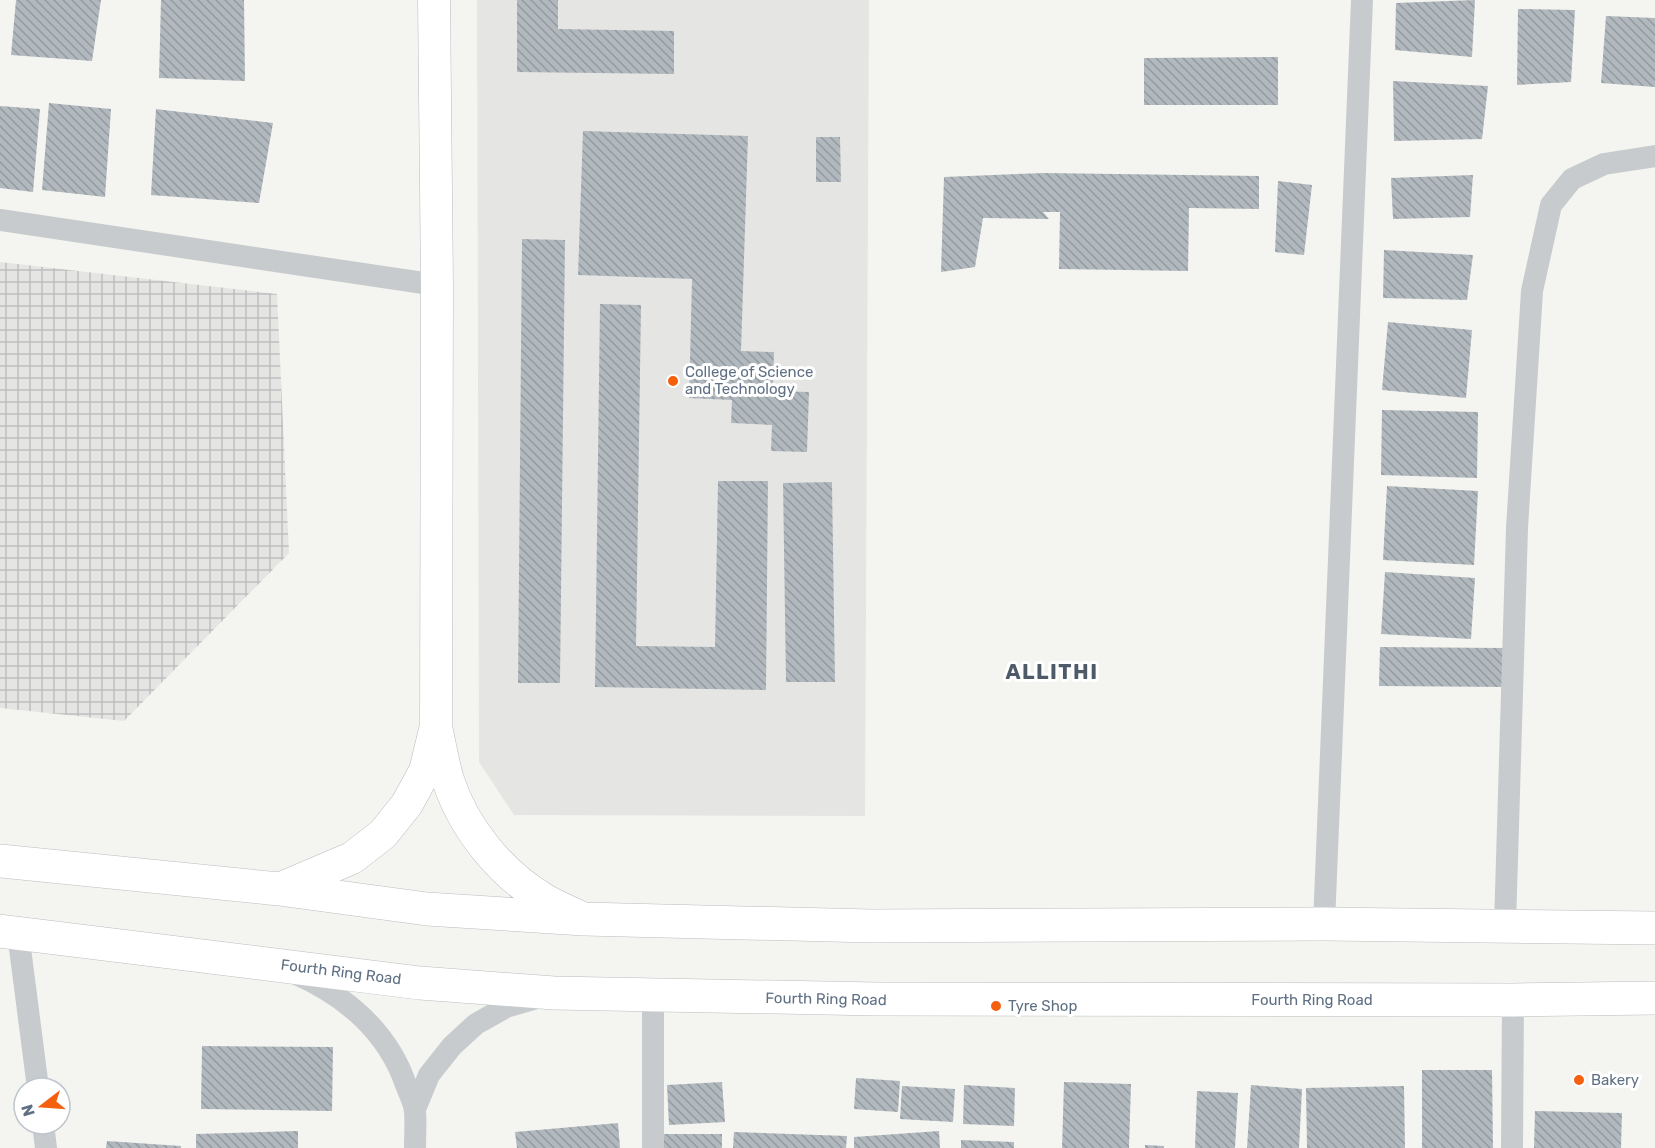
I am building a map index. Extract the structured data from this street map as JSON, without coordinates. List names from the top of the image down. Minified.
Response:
{"streets":{"main road":["Fourth Ring Road"]},"districts":["ALLITHI"],"places":["College of Science and Technology","Tyre Shop","Bakery"],"north":"left"}
